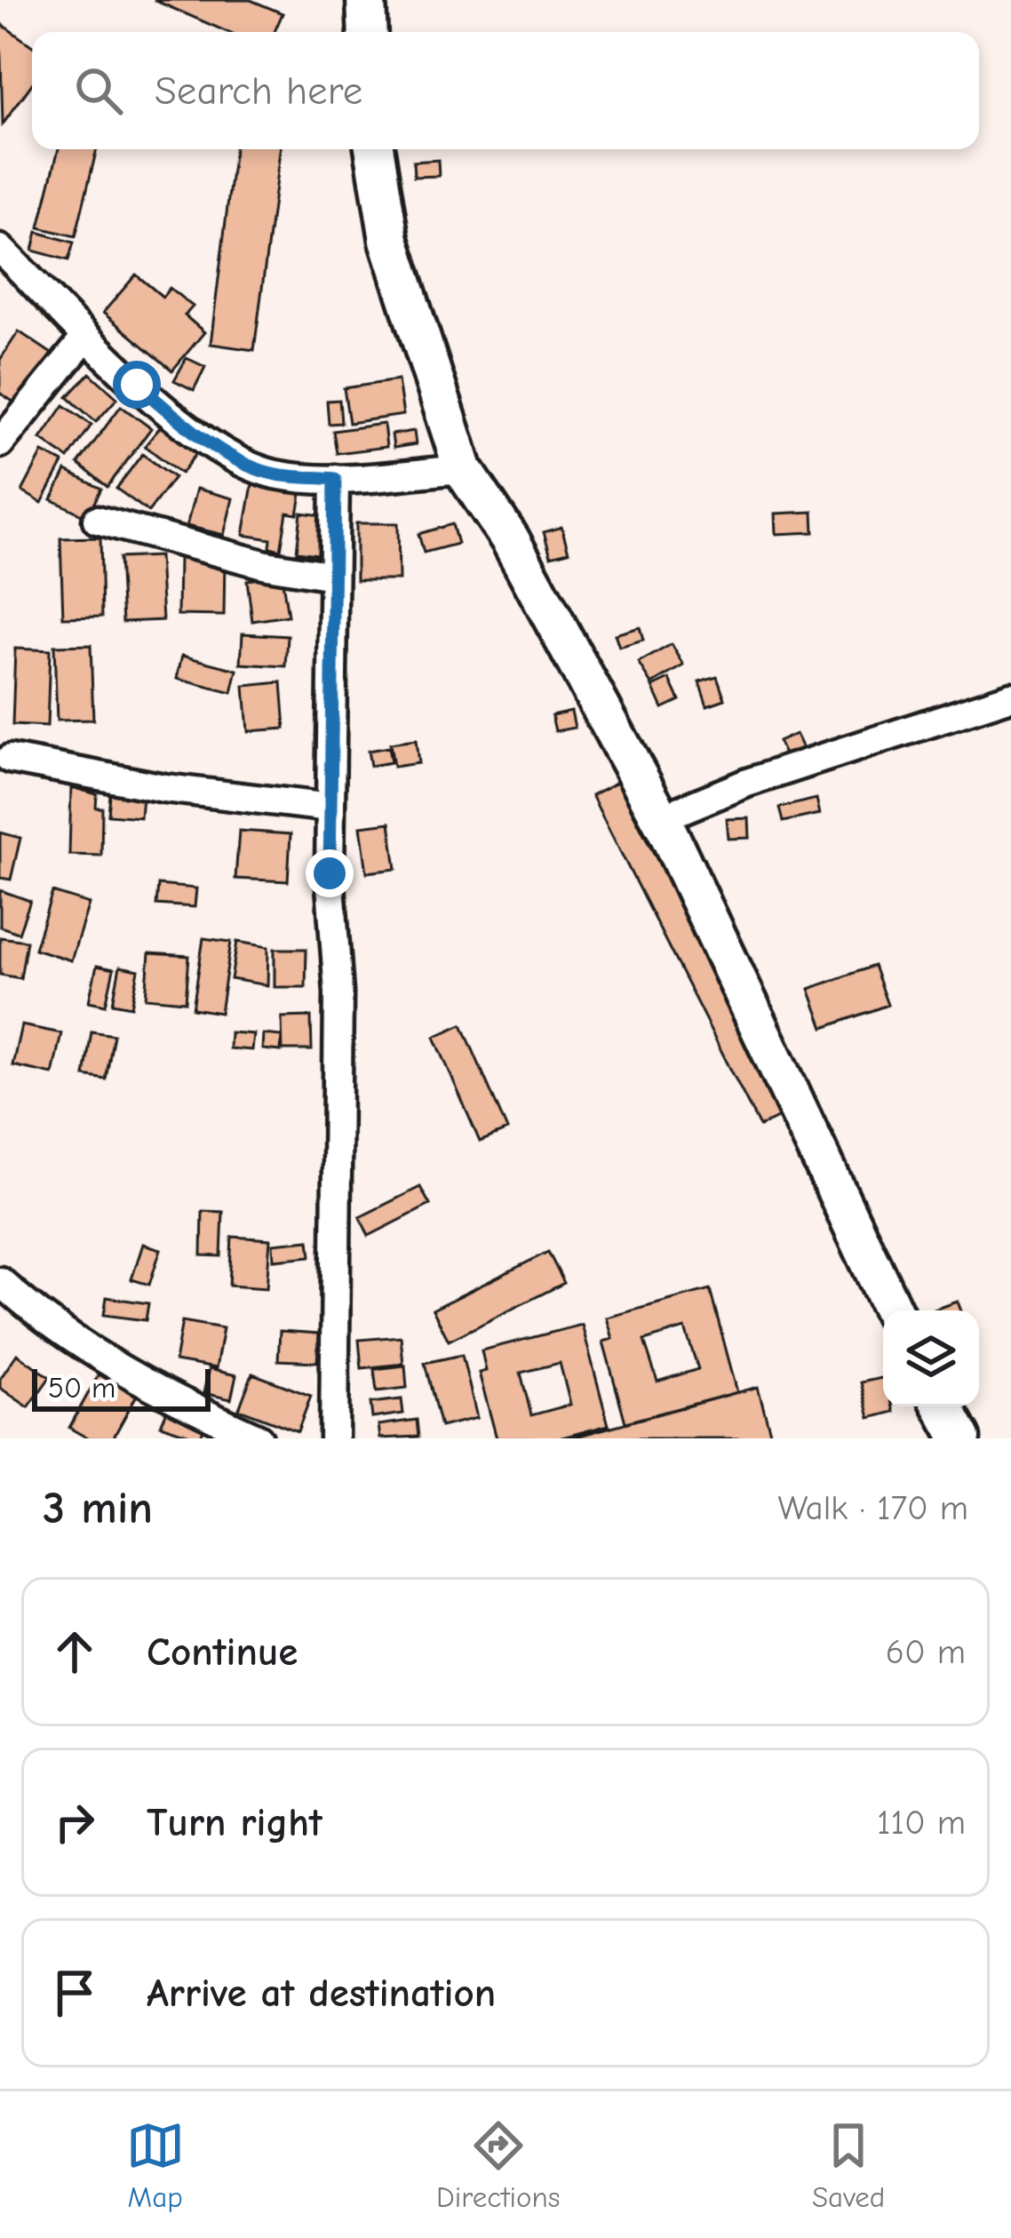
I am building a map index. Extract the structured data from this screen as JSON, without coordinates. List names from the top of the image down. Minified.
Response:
{"scale_bar":"50 m","page":{"search":"Search here","scale":"50 m","heading":["3 min","Walk · 170 m"],"list":[["Continue","60 m"],["Turn right","110 m"],"Arrive at destination"],"nav":["Map","Directions","Saved"]}}
